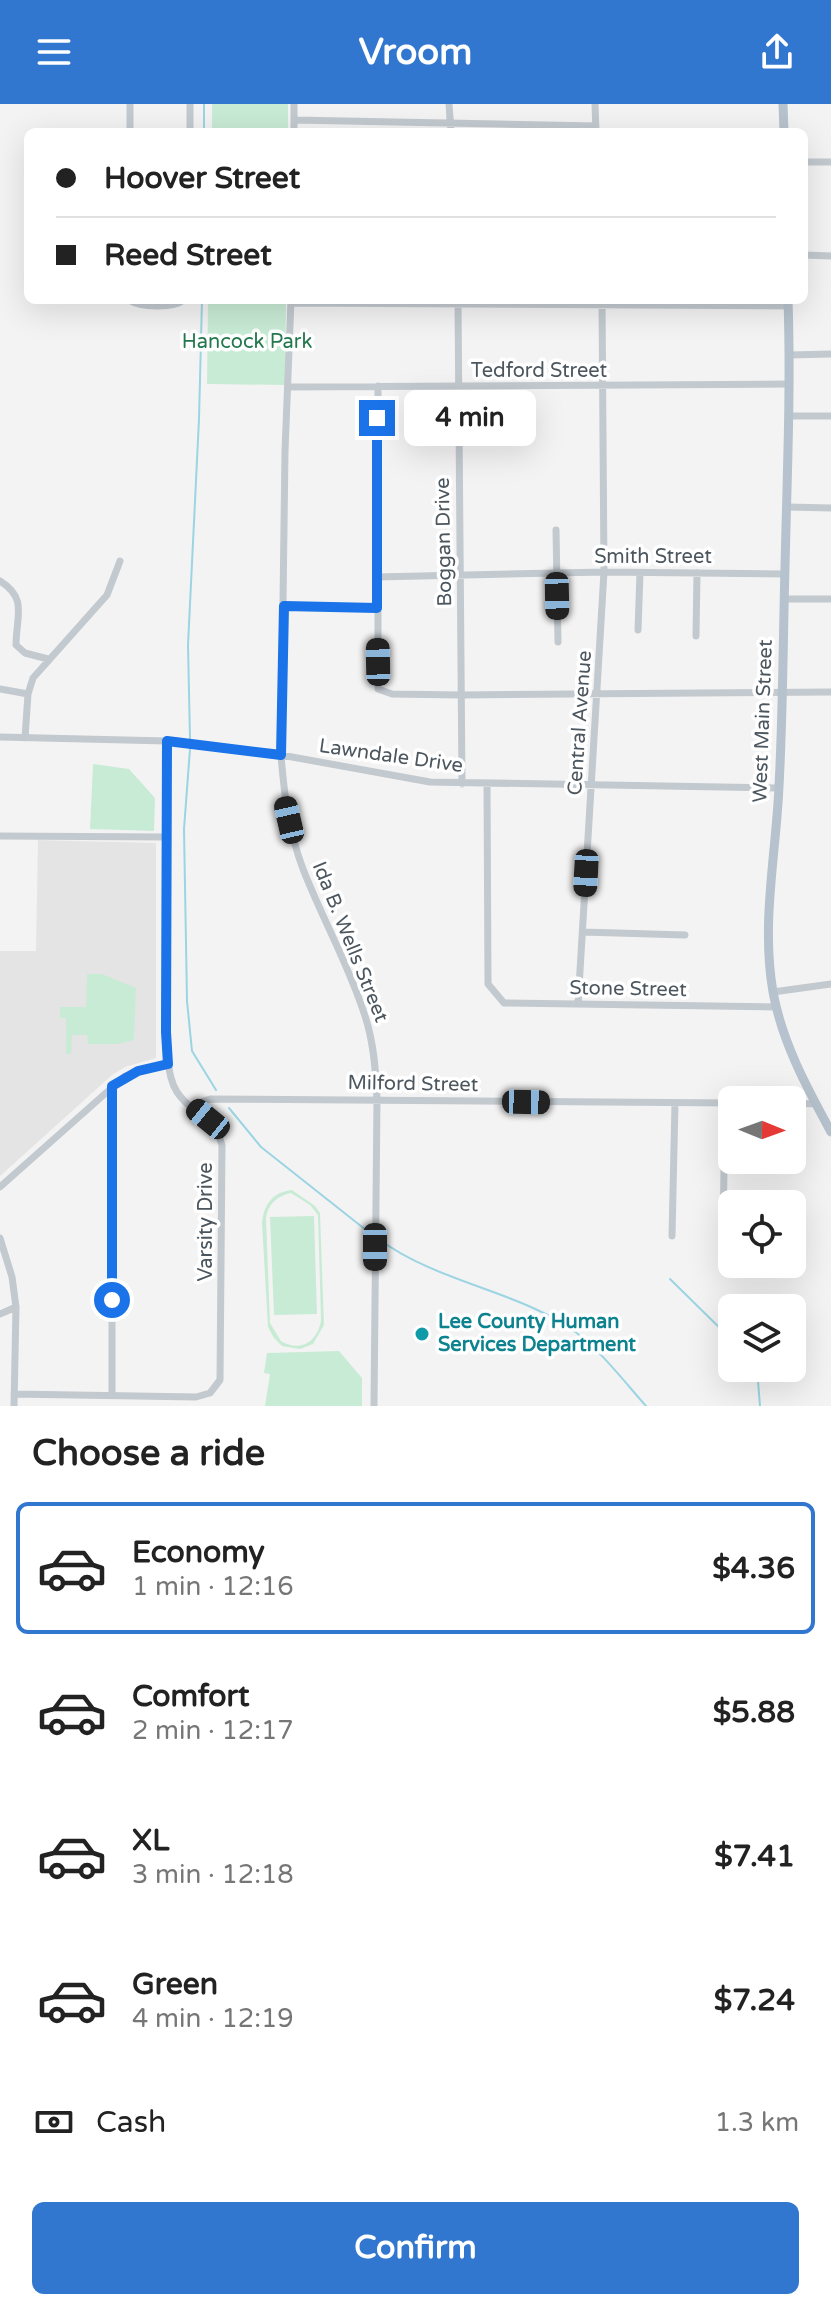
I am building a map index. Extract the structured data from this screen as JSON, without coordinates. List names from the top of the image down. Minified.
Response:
{"streets":{"main road":["West Main Street"],"street":["Tedford Street","Boggan Drive","Smith Street","Central Avenue","Lawndale Drive","Ida B. Wells Street","Stone Street","Milford Street","Varsity Drive"]},"crossings":[["Tedford Street","Boggan Drive"],["Tedford Street","West Main Street"],["Tedford Street","Central Avenue"],["Tedford Street","Ida B. Wells Street"],["Boggan Drive","Smith Street"],["Boggan Drive","Lawndale Drive"],["Smith Street","West Main Street"],["Smith Street","Central Avenue"],["West Main Street","Lawndale Drive"],["West Main Street","Stone Street"],["Central Avenue","Lawndale Drive"],["Central Avenue","Stone Street"],["Lawndale Drive","Ida B. Wells Street"],["Lawndale Drive","Stone Street"],["Lawndale Drive","Varsity Drive"],["Ida B. Wells Street","Milford Street"],["Milford Street","Varsity Drive"]],"parks":["Hancock Park"],"places":["Lee County Human Services Department"],"north":"right","page":{"header":"Vroom","banner":["Hoover Street","Reed Street"],"bubble":"4 min","heading":"Choose a ride","list":[{"name":"Economy","note":"1 min · 12:16","value":"$4.36"},{"name":"Comfort","note":"2 min · 12:17","value":"$5.88"},{"name":"XL","note":"3 min · 12:18","value":"$7.41"},{"name":"Green","note":"4 min · 12:19","value":"$7.24"}],"pay":["Cash","1.3 km"],"buttons":"Confirm"}}
